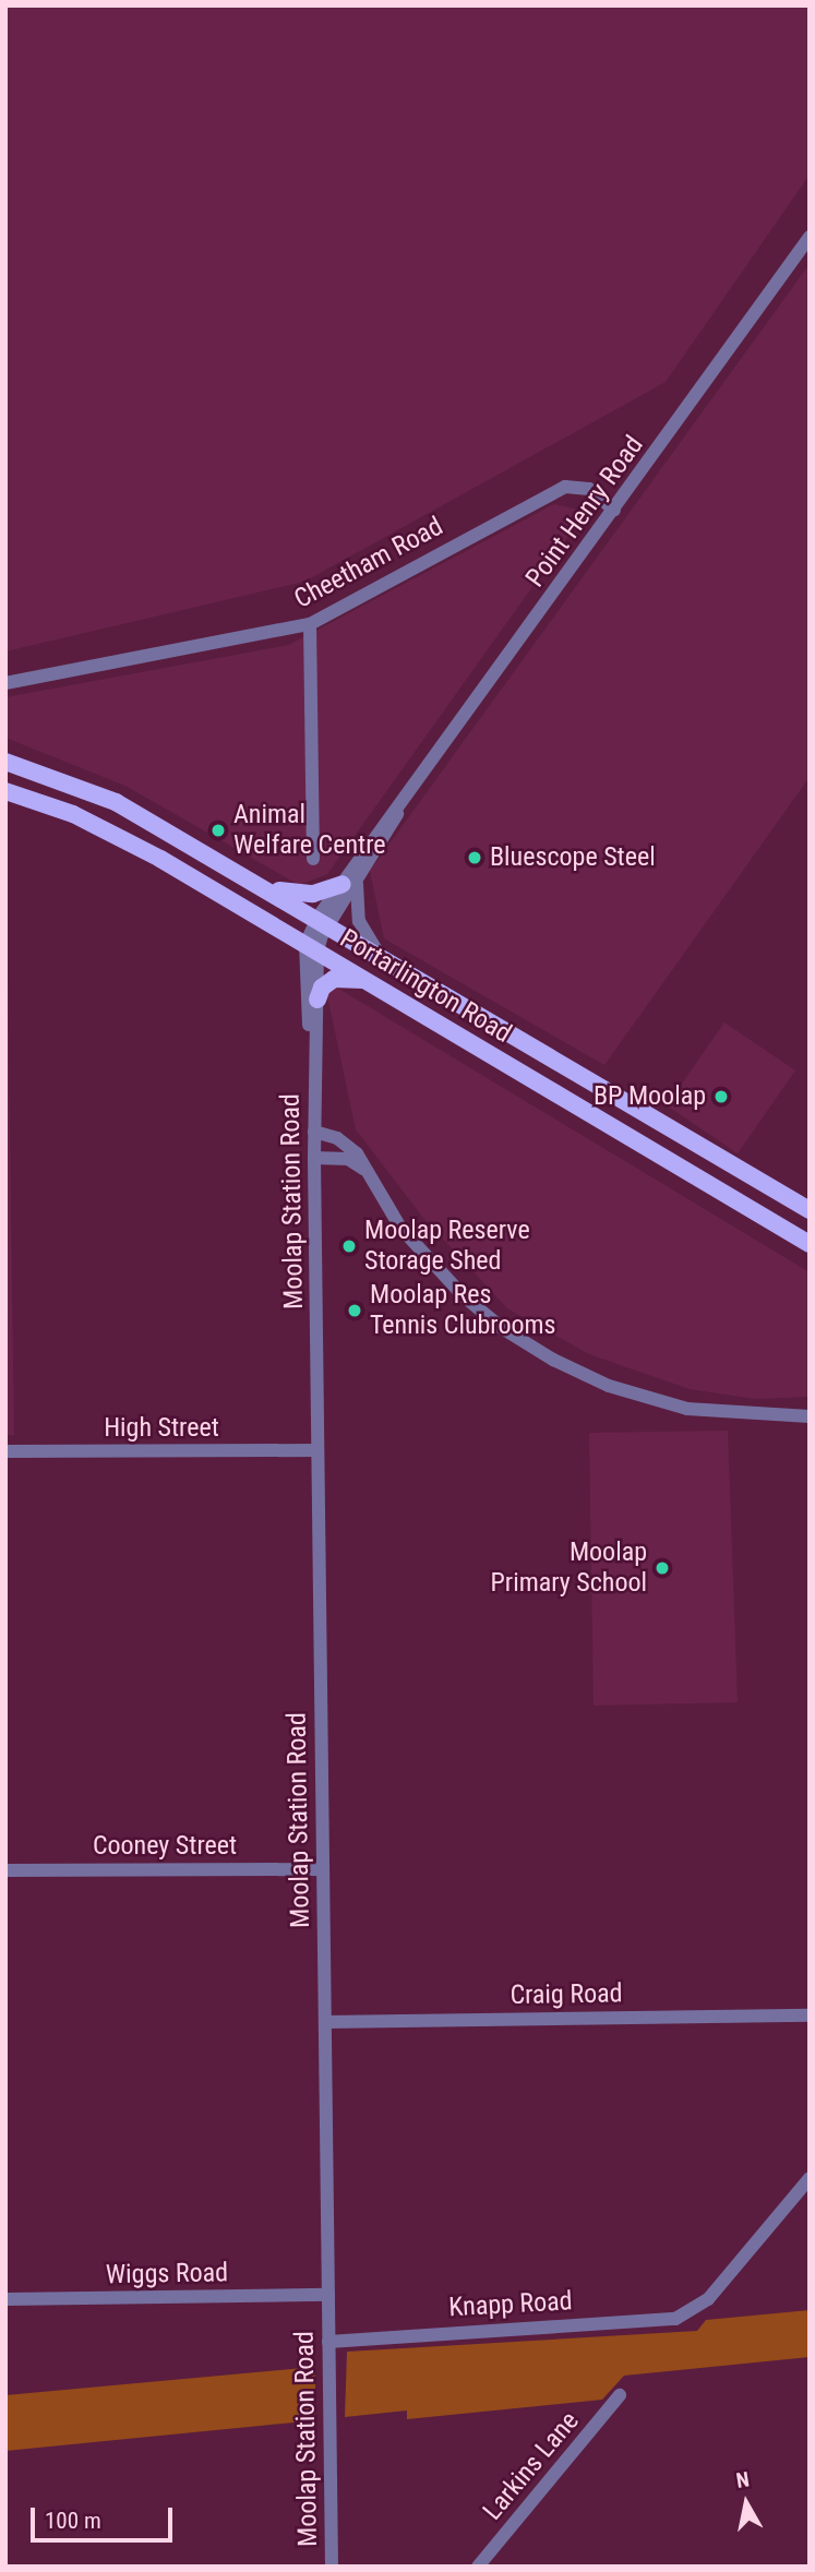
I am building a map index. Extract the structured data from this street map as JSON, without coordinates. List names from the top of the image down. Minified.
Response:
{"streets":{"main road":["Portarlington Road"],"street":["Point Henry Road","Cheetham Road","Moolap Station Road","High Street","Cooney Street","Craig Road","Wiggs Road","Knapp Road","Larkins Lane"]},"crossings":[["Point Henry Road","Cheetham Road"],["Point Henry Road","Portarlington Road"],["Point Henry Road","Moolap Station Road"],["Portarlington Road","Moolap Station Road"],["Moolap Station Road","High Street"],["Moolap Station Road","Cooney Street"],["Moolap Station Road","Craig Road"],["Moolap Station Road","Wiggs Road"],["Moolap Station Road","Knapp Road"]],"places":["Animal Welfare Centre","Bluescope Steel","BP Moolap","Moolap Reserve Storage Shed","Moolap Res Tennis Clubrooms","Moolap Primary School"],"scale_bar":"100 m","north":"top"}
